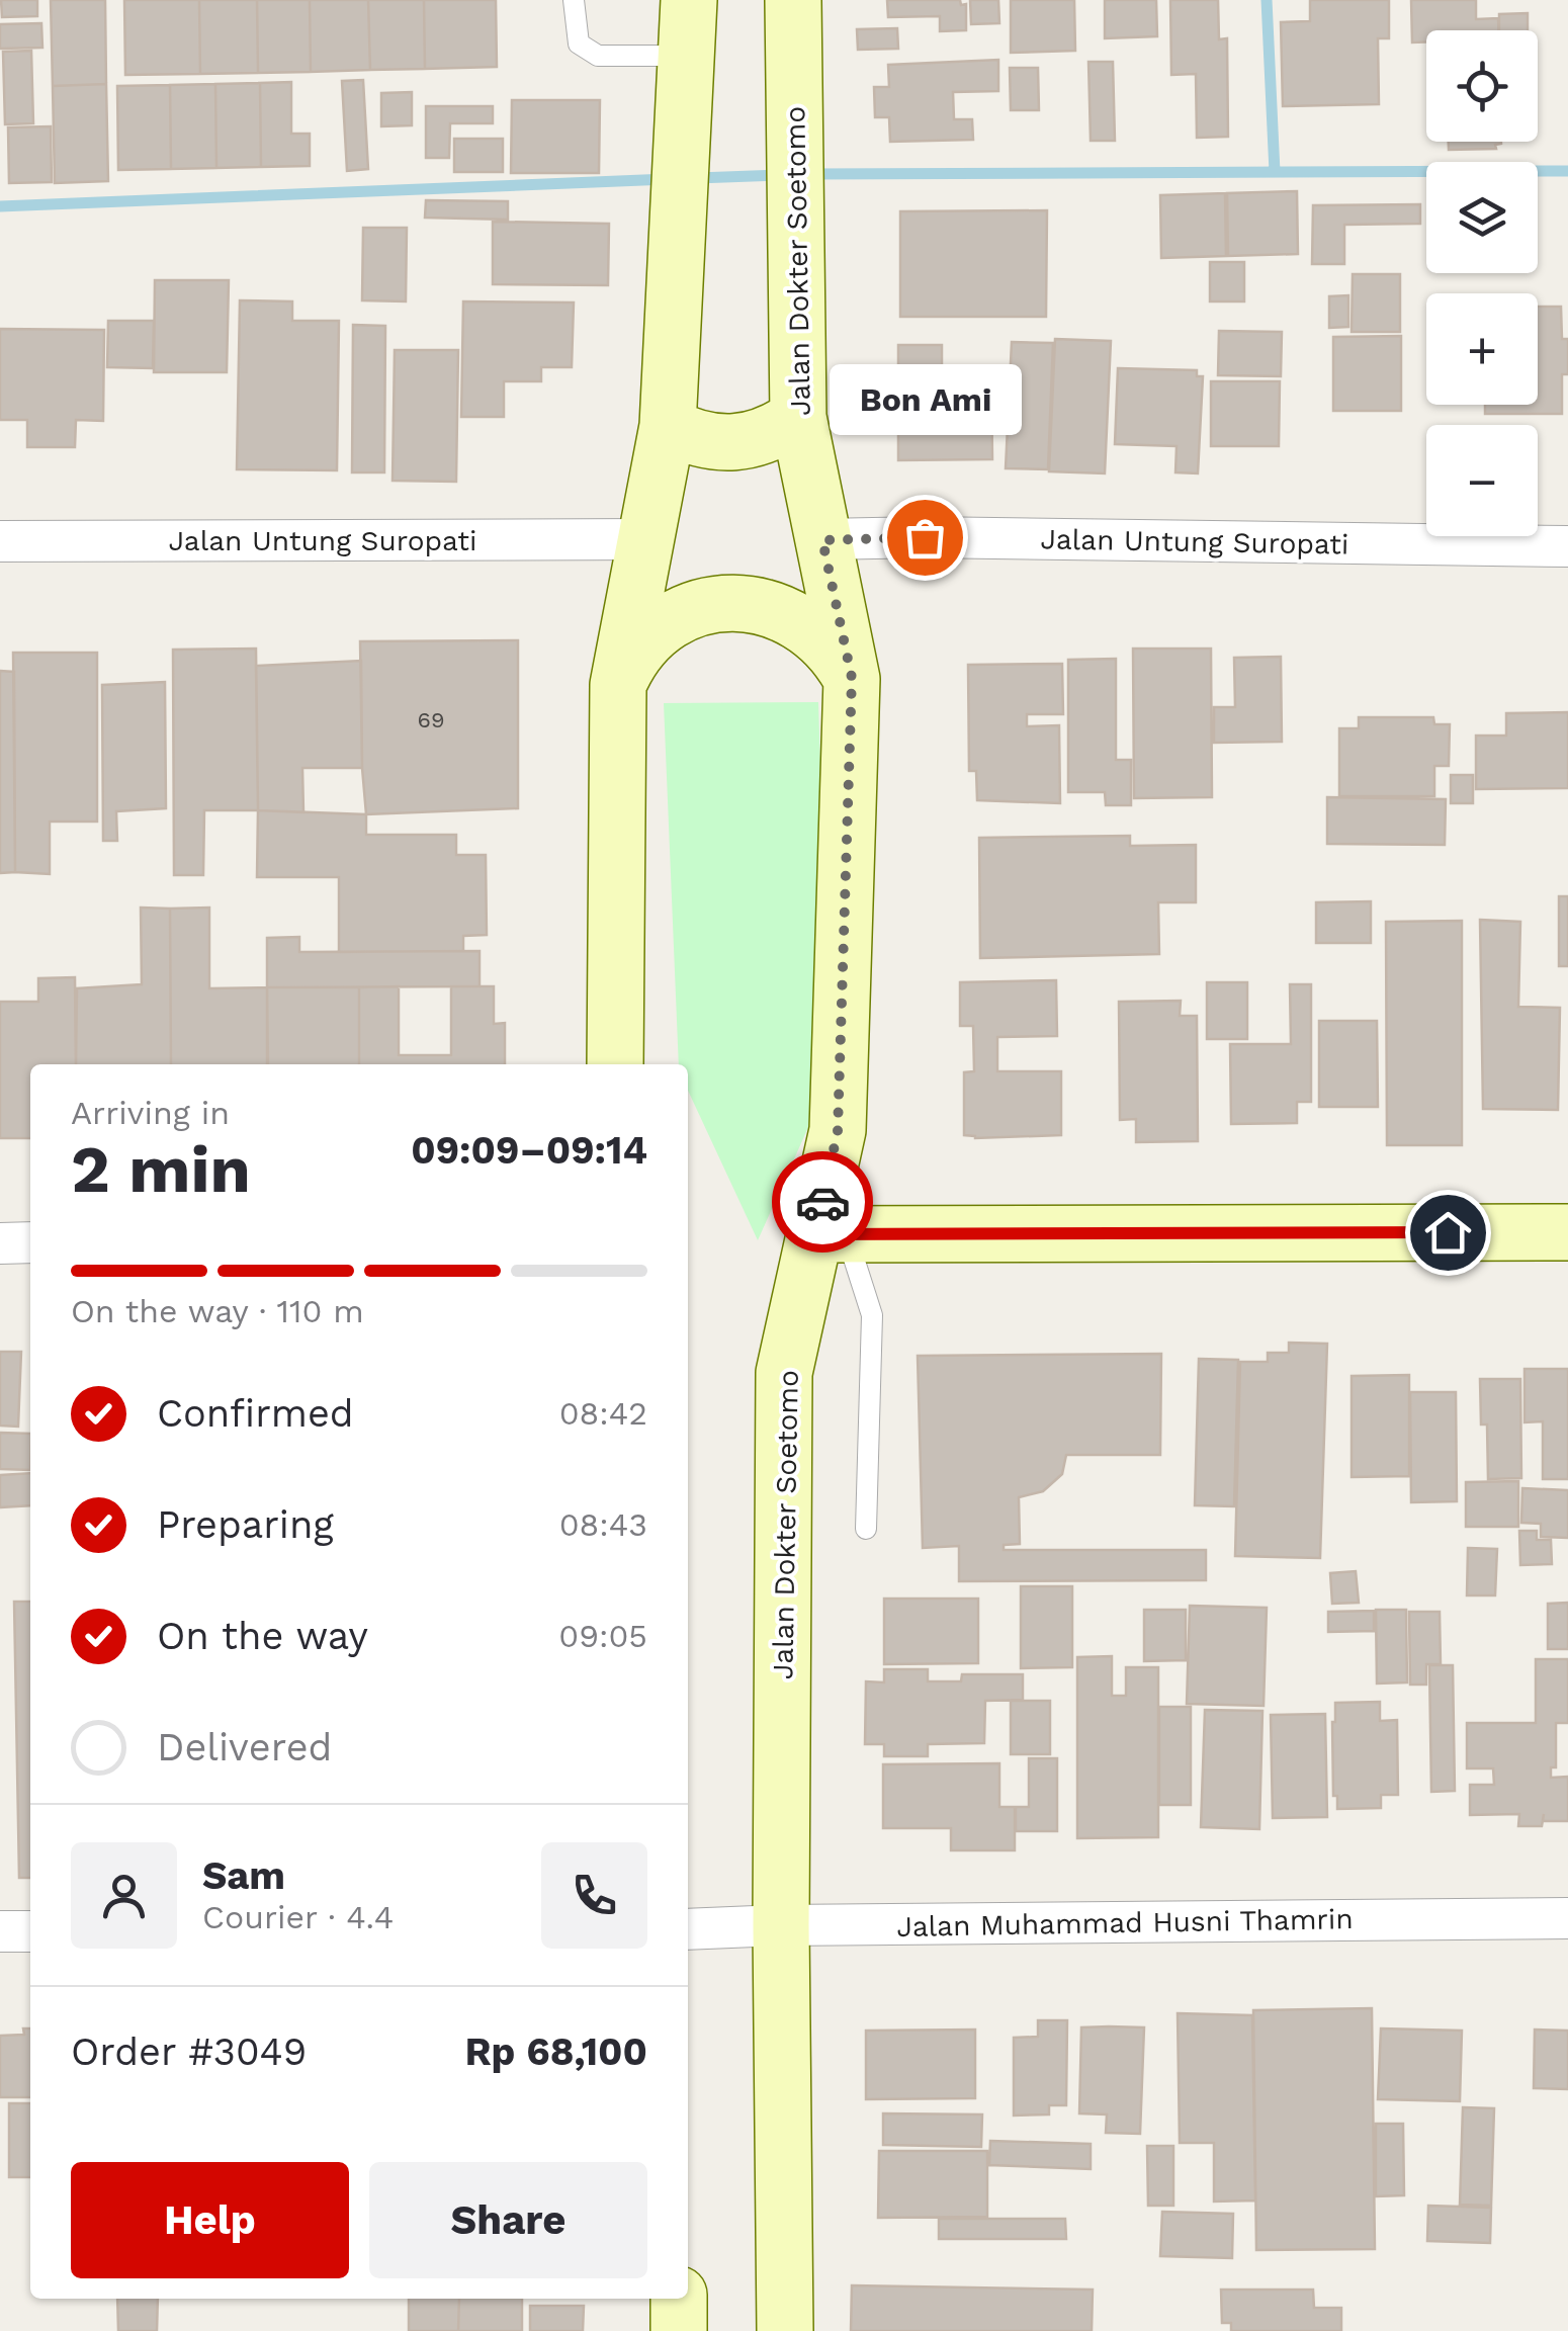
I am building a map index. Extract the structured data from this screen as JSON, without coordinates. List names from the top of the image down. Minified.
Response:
{"streets":{"main road":["Jalan Dokter Soetomo"],"street":["Jalan Untung Suropati","Jalan Muhammad Husni Thamrin"]},"crossings":[["Jalan Dokter Soetomo","Jalan Untung Suropati"],["Jalan Dokter Soetomo","Jalan Muhammad Husni Thamrin"]],"places":["Bon Ami"],"house_numbers":["69"],"page":{"map_buttons":["+","−"],"bubble":"Bon Ami","heading":["2 min","Arriving in","09:09–09:14"],"panel":["Sam","Courier · 4.4","Order #3049","Rp 68,100"],"bar":"On the way · 110 m","list":[["Confirmed","08:42"],["Preparing","08:43"],["On the way","09:05"],"Delivered"],"buttons":["Help","Share"]}}
